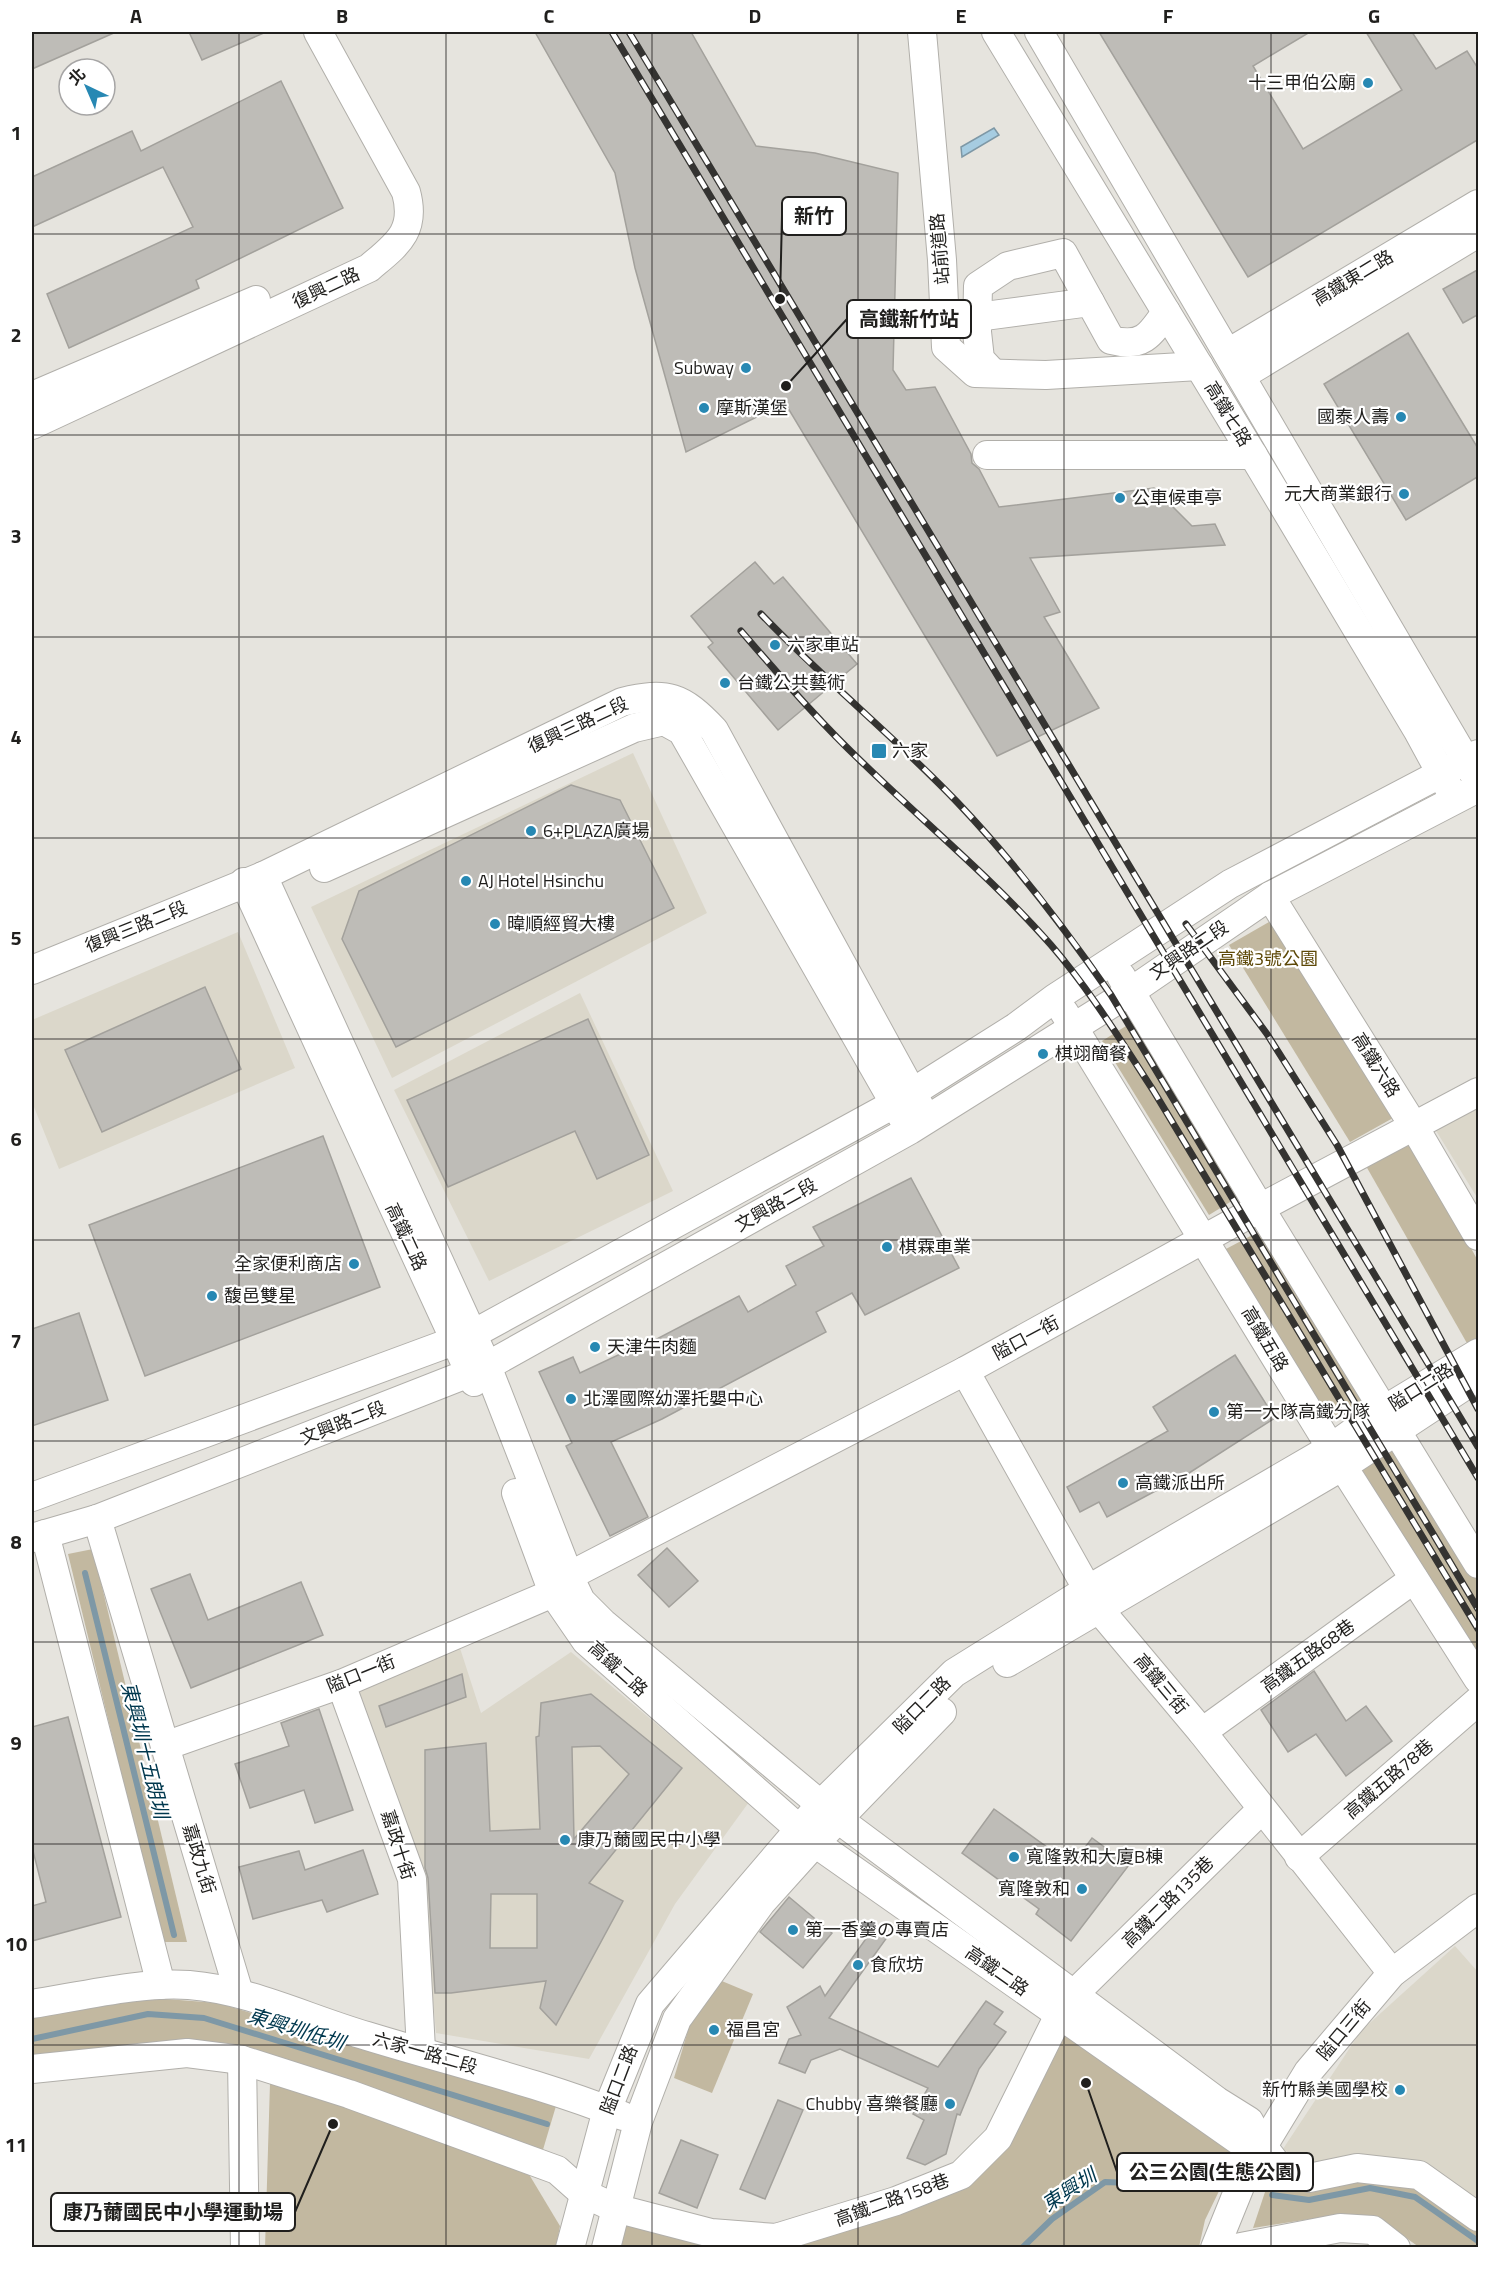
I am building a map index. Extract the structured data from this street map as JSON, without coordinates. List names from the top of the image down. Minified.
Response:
{"streets":{"street":["站前道路","高鐵東二路","復興二路","高鐵七路","復興三路二段","文興路二段","高鐵六路","高鐵二路","隘口一街","高鐵五路","隘口二路","高鐵五路68巷","高鐵三街","高鐵五路78巷","嘉政十街","嘉政九街","高鐵二路135巷","隘口三街","六家一路二段","高鐵二路158巷"]},"crossings":[["站前道路","高鐵七路"],["高鐵東二路","高鐵七路"],["高鐵七路","文興路二段"],["復興三路二段","文興路二段"],["復興三路二段","高鐵二路"],["文興路二段","高鐵六路"],["文興路二段","高鐵二路"],["文興路二段","高鐵五路"],["文興路二段","嘉政九街"],["高鐵六路","隘口一街"],["高鐵二路","隘口一街"],["高鐵二路","隘口二路"],["高鐵二路","高鐵二路135巷"],["高鐵二路","隘口三街"],["高鐵二路","高鐵二路158巷"],["隘口一街","高鐵五路"],["隘口一街","高鐵三街"],["隘口一街","嘉政十街"],["隘口一街","嘉政九街"],["高鐵五路","隘口二路"],["高鐵五路","高鐵五路68巷"],["隘口二路","高鐵三街"],["隘口二路","六家一路二段"],["隘口二路","高鐵二路158巷"],["高鐵五路68巷","高鐵三街"],["高鐵三街","高鐵五路78巷"],["高鐵三街","高鐵二路135巷"],["高鐵三街","隘口三街"],["嘉政十街","六家一路二段"],["嘉政九街","六家一路二段"],["高鐵二路135巷","高鐵二路158巷"]],"water":["東興圳十五朗圳","東興圳低圳","東興圳"],"parks":["高鐵3號公園"],"places":{"other":["十三甲伯公廟","新竹","Subway","高鐵新竹站","摩斯漢堡","國泰人壽","元大商業銀行","公車候車亭","六家車站","台鐵公共藝術","6+PLAZA廣場","AJ Hotel Hsinchu","暐順經貿大樓","棋翊簡餐","棋霖車業","全家便利商店","馥邑雙星","天津牛肉麵","北澤國際幼澤托嬰中心","第一大隊高鐵分隊","高鐵派出所","康乃薾國民中小學","寬隆敦和大廈B棟","寬隆敦和","第一香羹の專賣店","食欣坊","福昌宮","公三公園(生態公園)","新竹縣美國學校","Chubby 喜樂餐廳","康乃薾國民中小學運動場"],"transit":["六家"]},"north":"top left","grid":{"columns":["A","B","C","D","E","F","G"],"rows":["1","2","3","4","5","6","7","8","9","10","11"]}}
